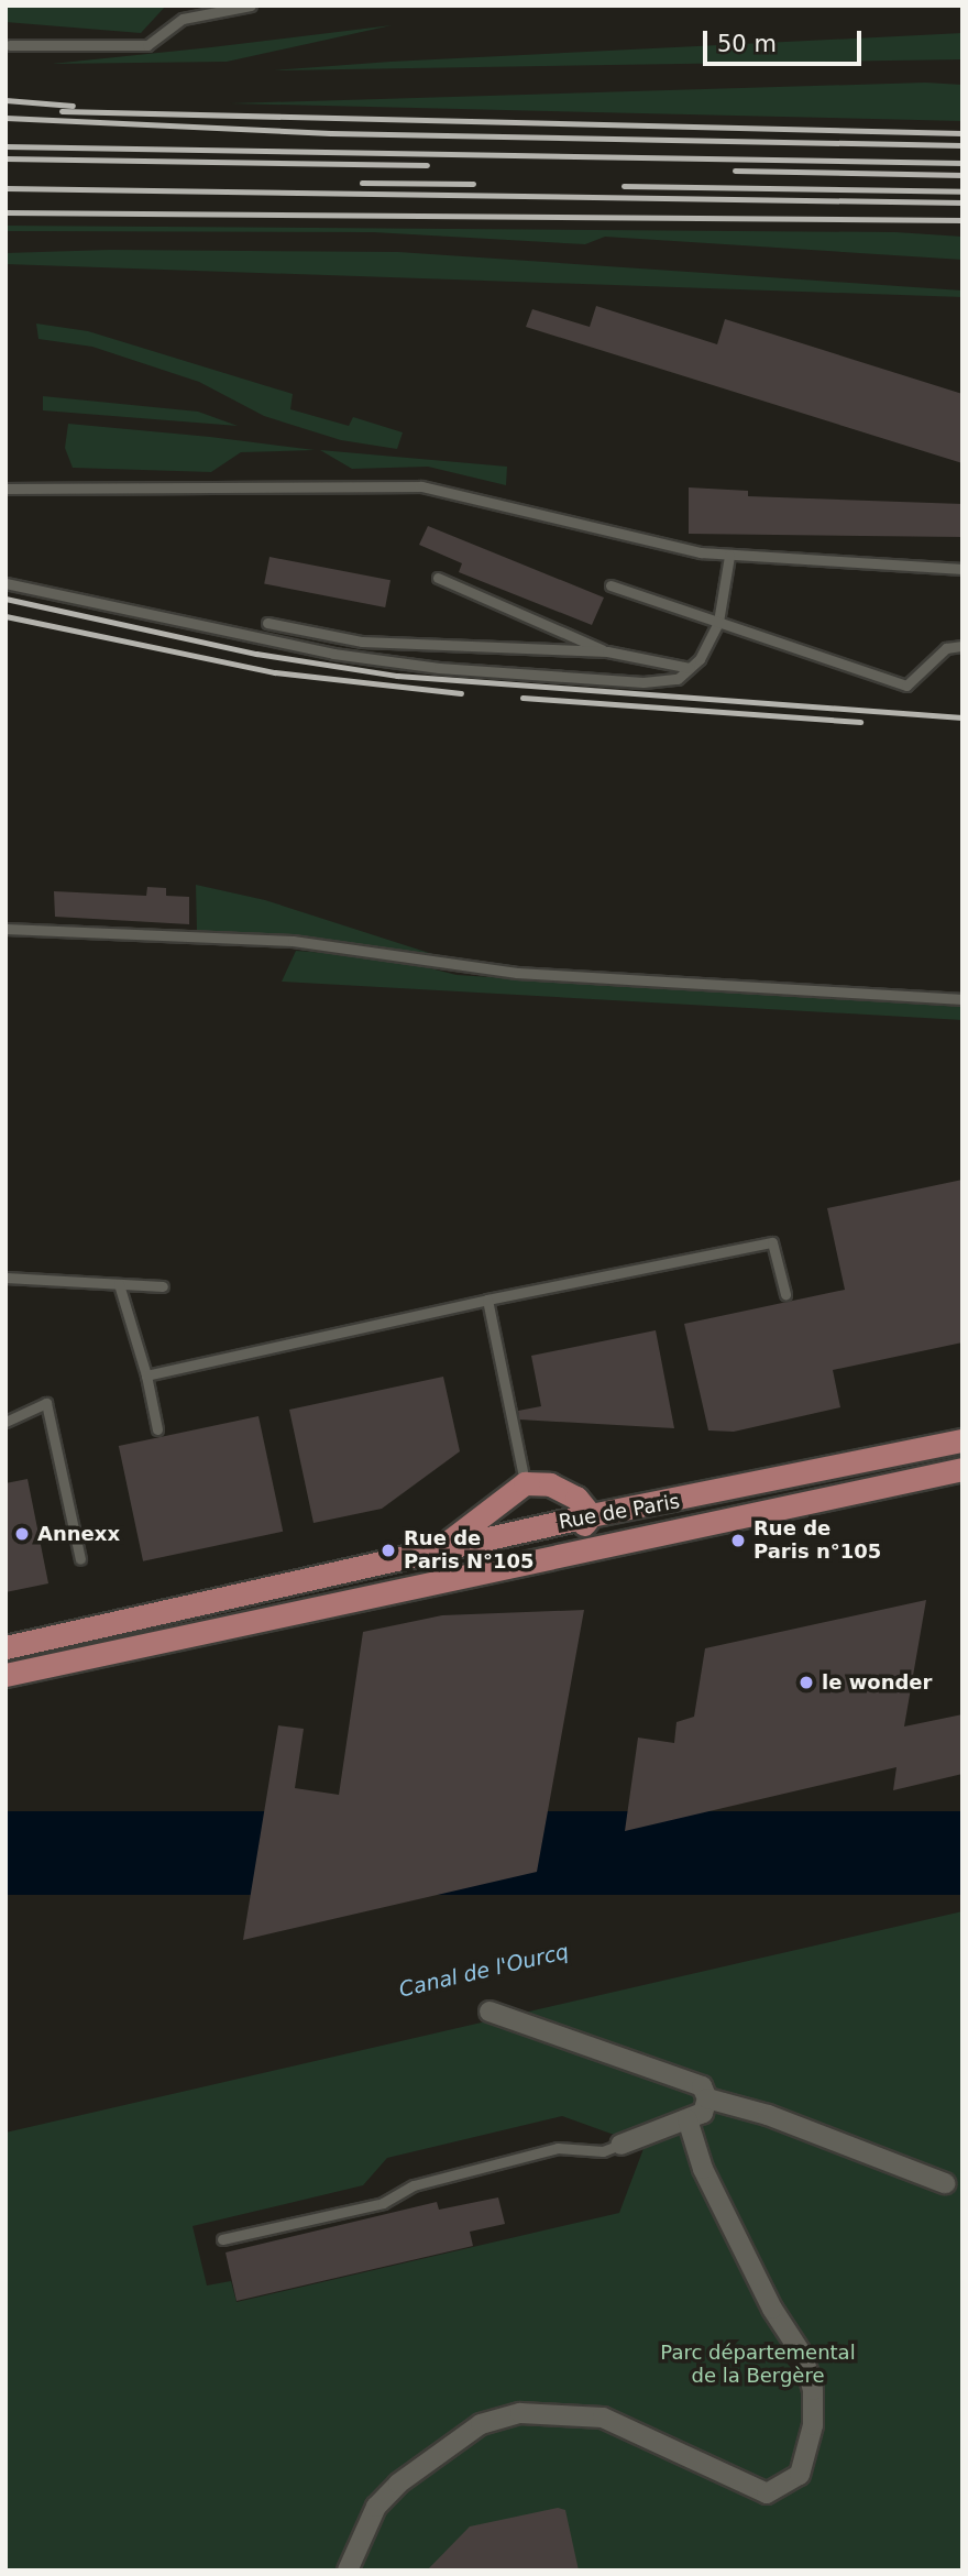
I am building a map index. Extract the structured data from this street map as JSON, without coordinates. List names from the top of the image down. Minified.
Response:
{"streets":{"main road":["Rue de Paris"]},"water":["Canal de l'Ourcq"],"parks":["Parc départemental de la Bergère"],"places":["Annexx","Rue de Paris n°105","Rue de Paris N°105","le wonder"],"scale_bar":"50 m"}
